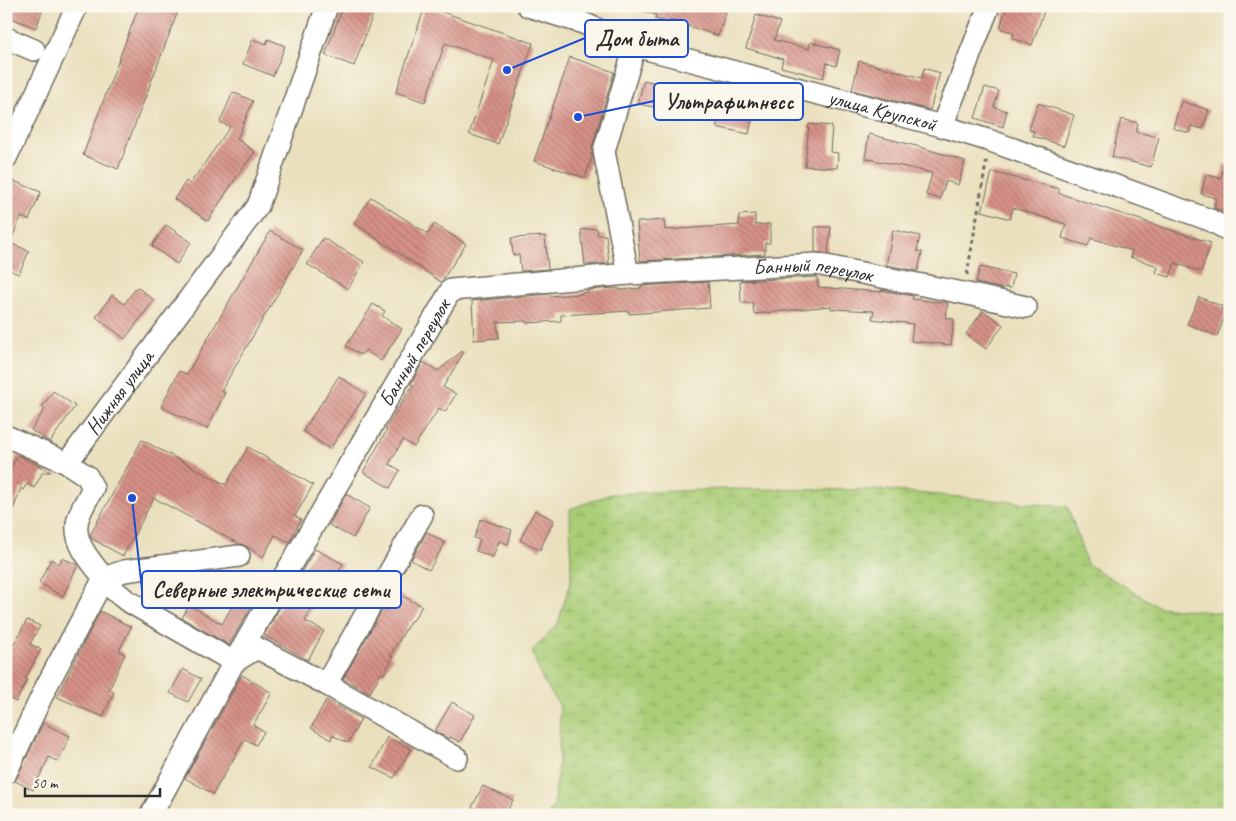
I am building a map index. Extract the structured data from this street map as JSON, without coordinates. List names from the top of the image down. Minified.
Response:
{"streets":{"street":["улица Крупской","Банный переулок","Нижняя улица"]},"places":["Дом быта","Ультрафитнесс","Северные электрические сети"],"scale_bar":"50 m"}
